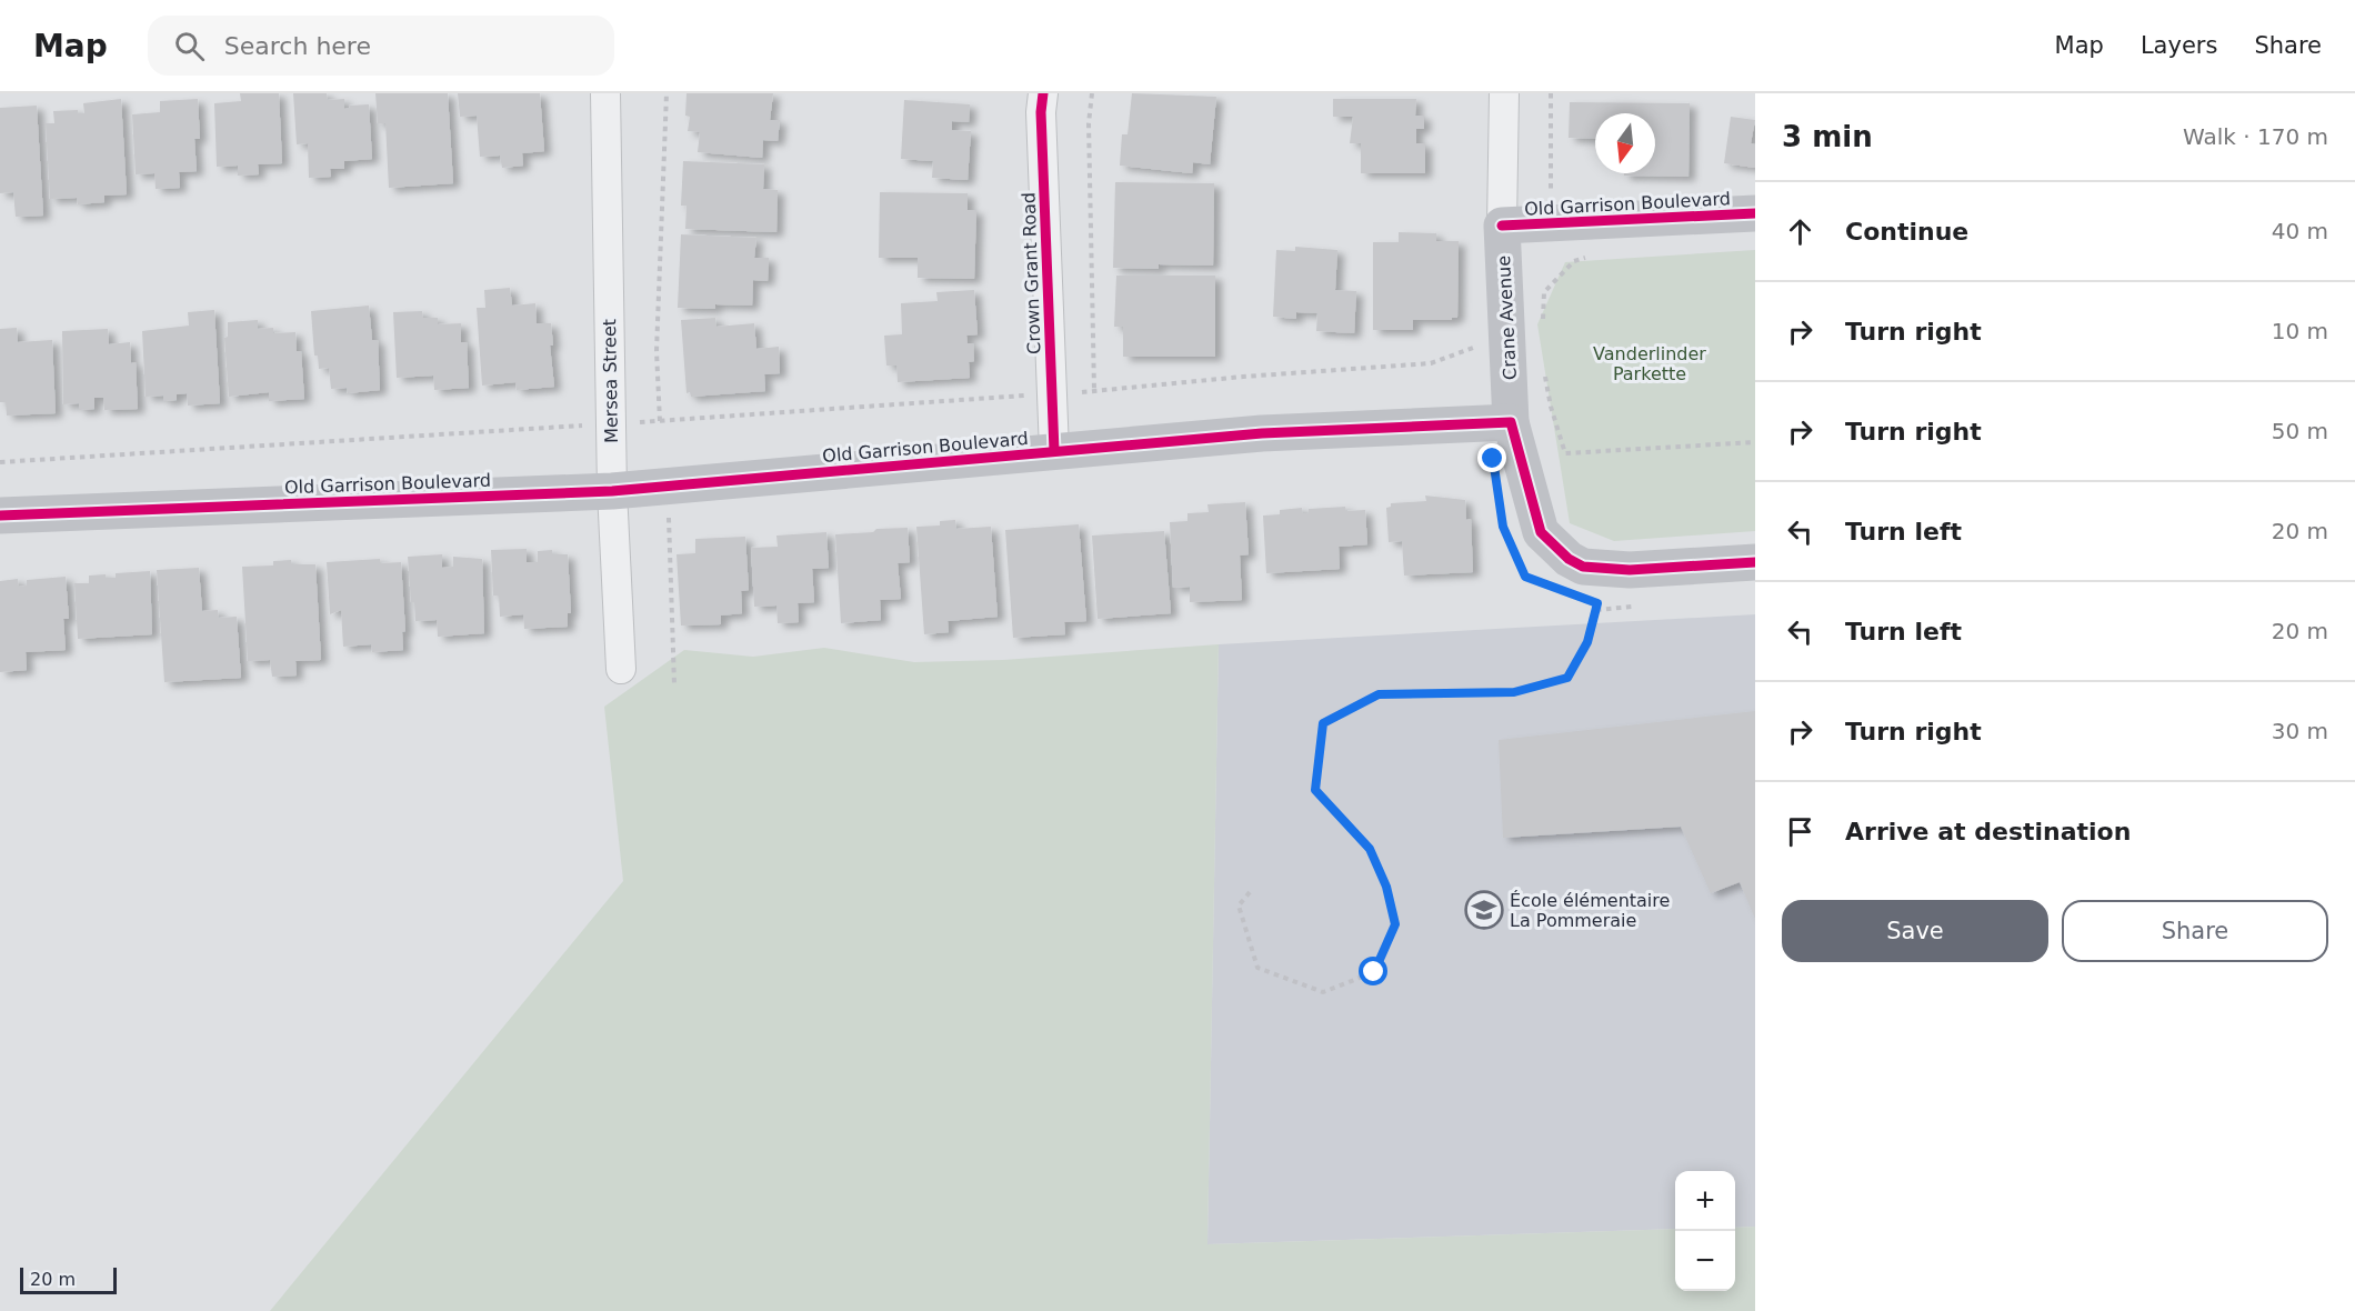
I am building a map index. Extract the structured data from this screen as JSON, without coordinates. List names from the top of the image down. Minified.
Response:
{"streets":{"street":["Old Garrison Boulevard","Crown Grant Road","Crane Avenue","Mersea Street"]},"crossings":[["Old Garrison Boulevard","Crown Grant Road"],["Old Garrison Boulevard","Crane Avenue"],["Old Garrison Boulevard","Mersea Street"]],"parks":["Vanderlinder Parkette"],"places":{"school or university":["École élémentaire La Pommeraie"]},"scale_bar":"20 m","north":"bottom","page":{"header":"Map","search":"Search here","nav":["Map","Layers","Share"],"heading":["3 min","Walk · 170 m"],"list":[["Continue","40 m"],["Turn right","10 m"],["Turn right","50 m"],["Turn left","20 m"],["Turn left","20 m"],["Turn right","30 m"],"Arrive at destination"],"buttons":["Save","Share"],"map_buttons":["+","−"],"scale":"20 m"}}
